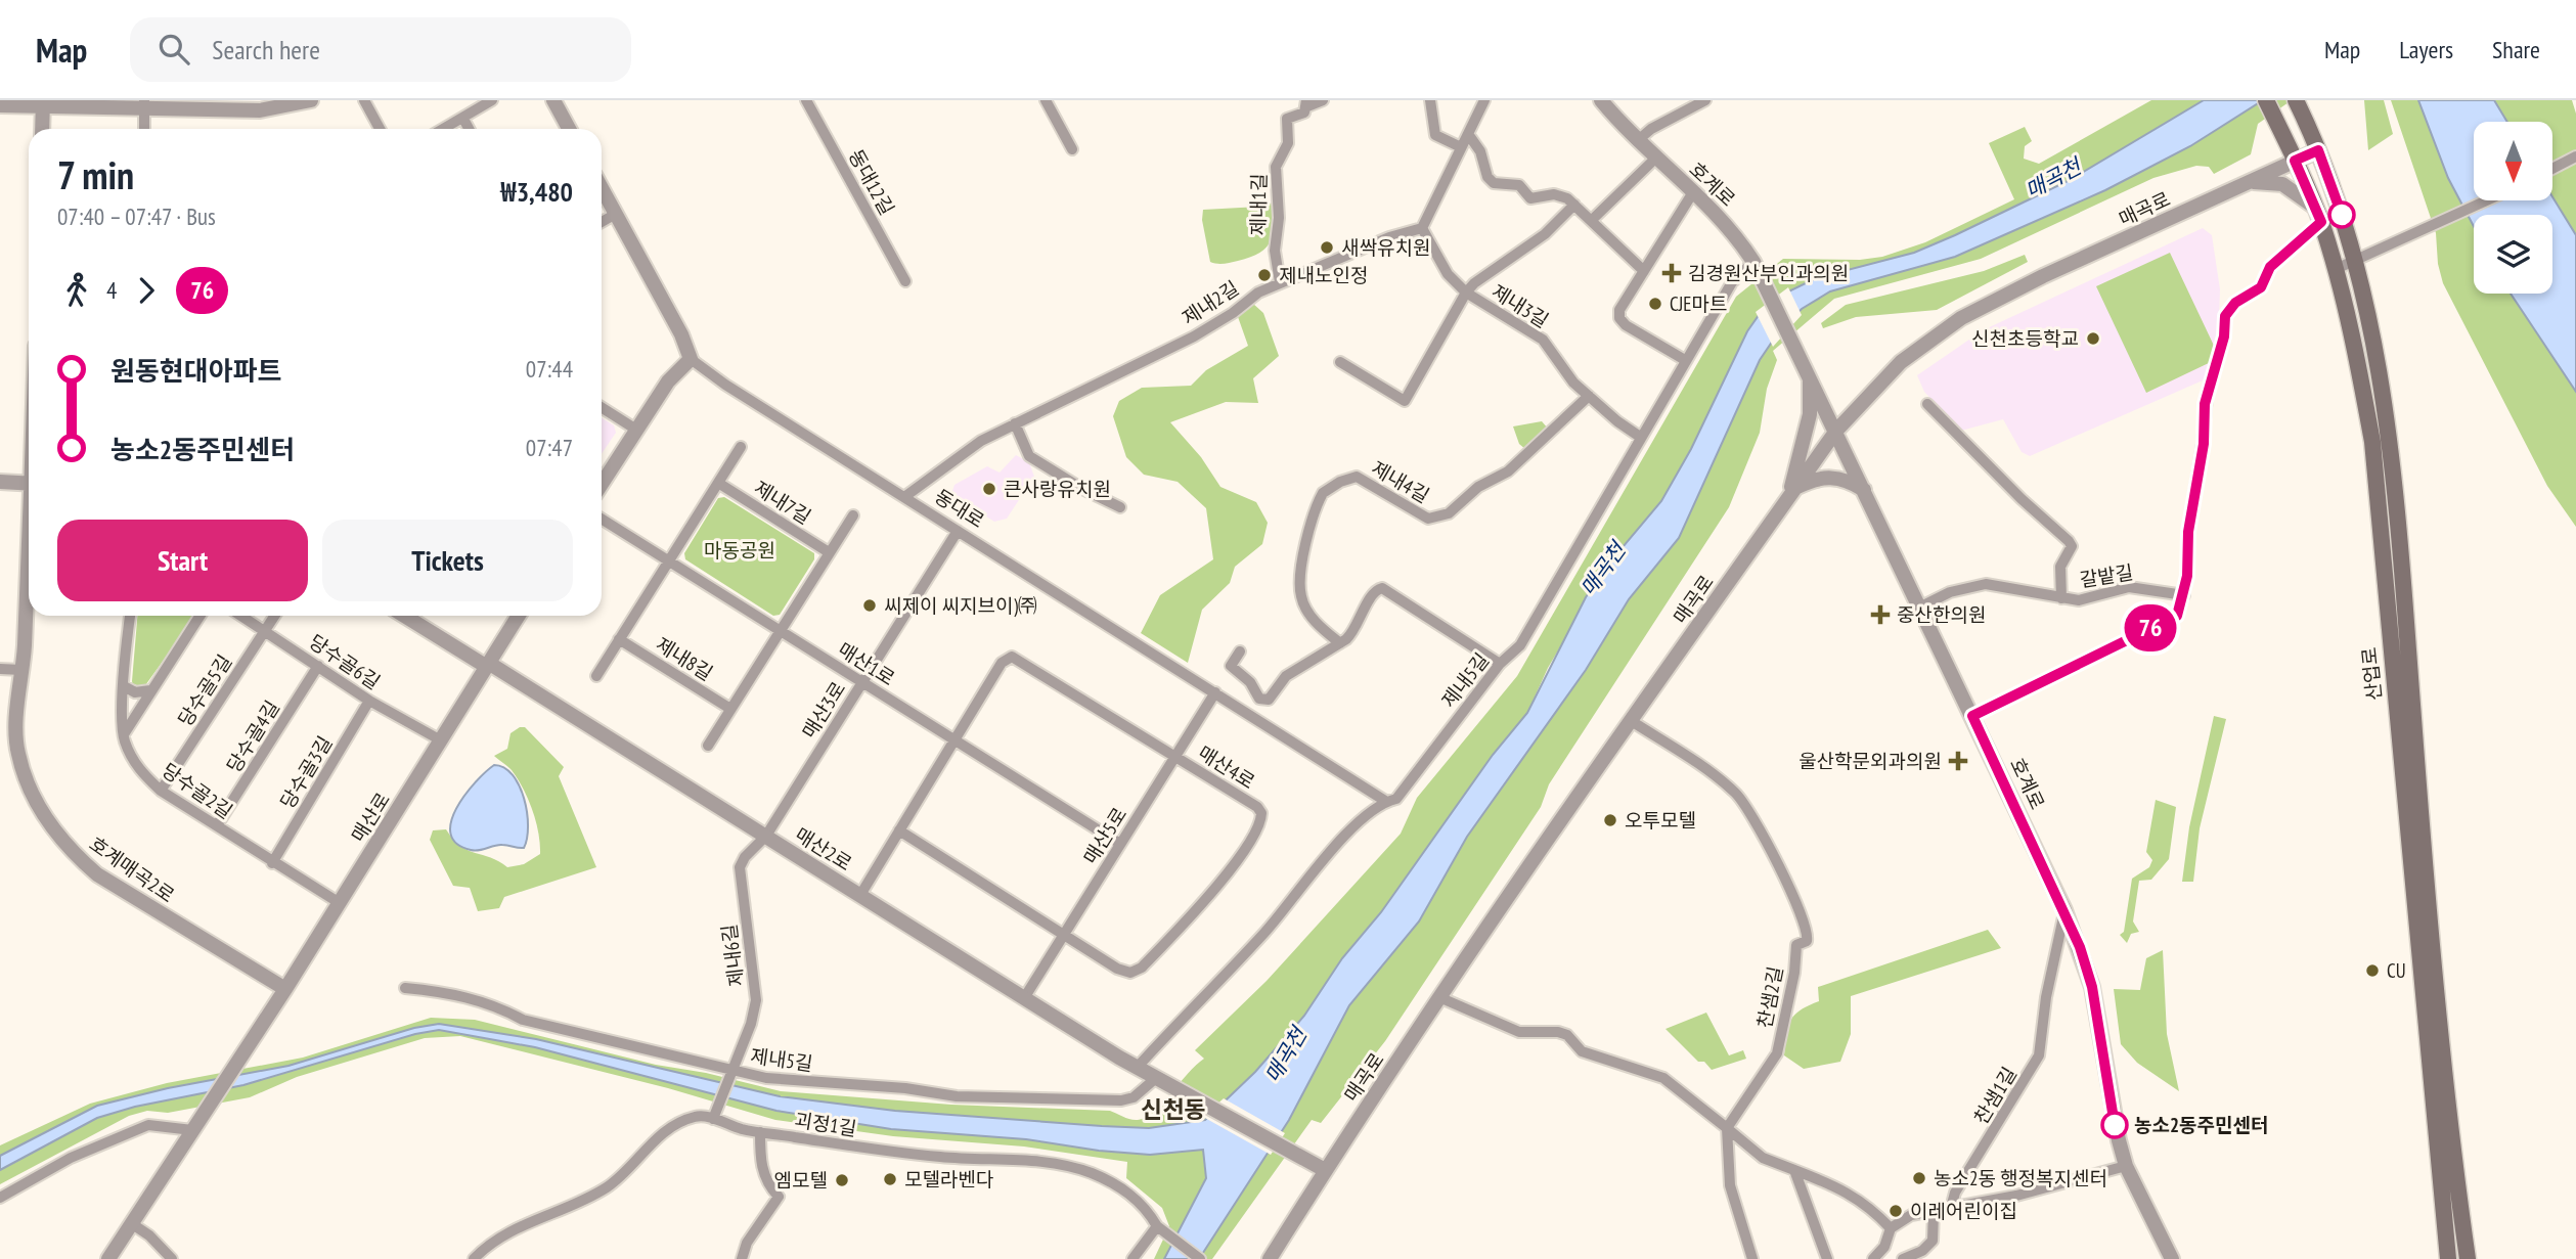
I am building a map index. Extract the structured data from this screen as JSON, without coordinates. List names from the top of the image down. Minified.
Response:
{"streets":{"main road":["산업로"],"street":["동대12길","호계로","제내1길","매곡로","제내2길","제내3길","제내4길","제내7길","동대로","갈밭길","제내8길","당수골6길","매산1로","제내5길","당수골5길","매산3로","당수골4길","매산4로","당수골3길","당수골2길","매산로","매산5로","매산2로","호계매곡2로","제내6길","찬샘2길","찬샘1길","괴정1길"]},"crossings":[["호계로","매곡로"],["호계로","갈밭길"],["호계로","제내5길"],["호계로","찬샘1길"],["제내1길","제내2길"],["매곡로","산업로"],["매곡로","매산2로"],["매곡로","찬샘2길"],["제내2길","제내3길"],["제내2길","동대로"],["제내3길","제내4길"],["제내3길","제내5길"],["동대로","제내5길"],["동대로","매산3로"],["동대로","매산5로"],["당수골6길","당수골5길"],["당수골6길","당수골4길"],["당수골6길","당수골3길"],["당수골6길","매산로"],["매산1로","매산3로"],["매산1로","매산4로"],["매산1로","매산5로"],["제내5길","매산2로"],["제내5길","제내6길"],["당수골5길","당수골2길"],["매산3로","매산2로"],["매산3로","제내6길"],["당수골4길","당수골2길"],["매산4로","매산5로"],["매산4로","매산2로"],["당수골3길","당수골2길"],["당수골2길","매산로"],["매산로","매산2로"],["매산로","호계매곡2로"],["매산5로","매산2로"],["매산2로","제내6길"],["제내6길","괴정1길"]],"districts":["신천동"],"water":["매곡천"],"parks":["마동공원"],"places":{"other":["새싹유치원","제내노인정","CJE마트","신천초등학교","큰사랑유치원","씨제이 씨지브이)㈜","오투모텔","CU","농소2동주민센터","농소2동 행정복지센터","모텔라벤다","엠모텔","이레어린이집"],"health":["김경원산부인과의원","중산한의원","울산학문외과의원"]},"lines":["bus line 76"],"north":"bottom","page":{"header":"Map","search":"Search here","nav":["Map","Layers","Share"],"on_map":"76","heading":["7 min","07:40 – 07:47 · Bus","₩3,480"],"legs":["4","76"],"list":[{"name":"원동현대아파트","value":"07:44"},{"name":"농소2동주민센터","value":"07:47"}],"buttons":["Start","Tickets"]}}
